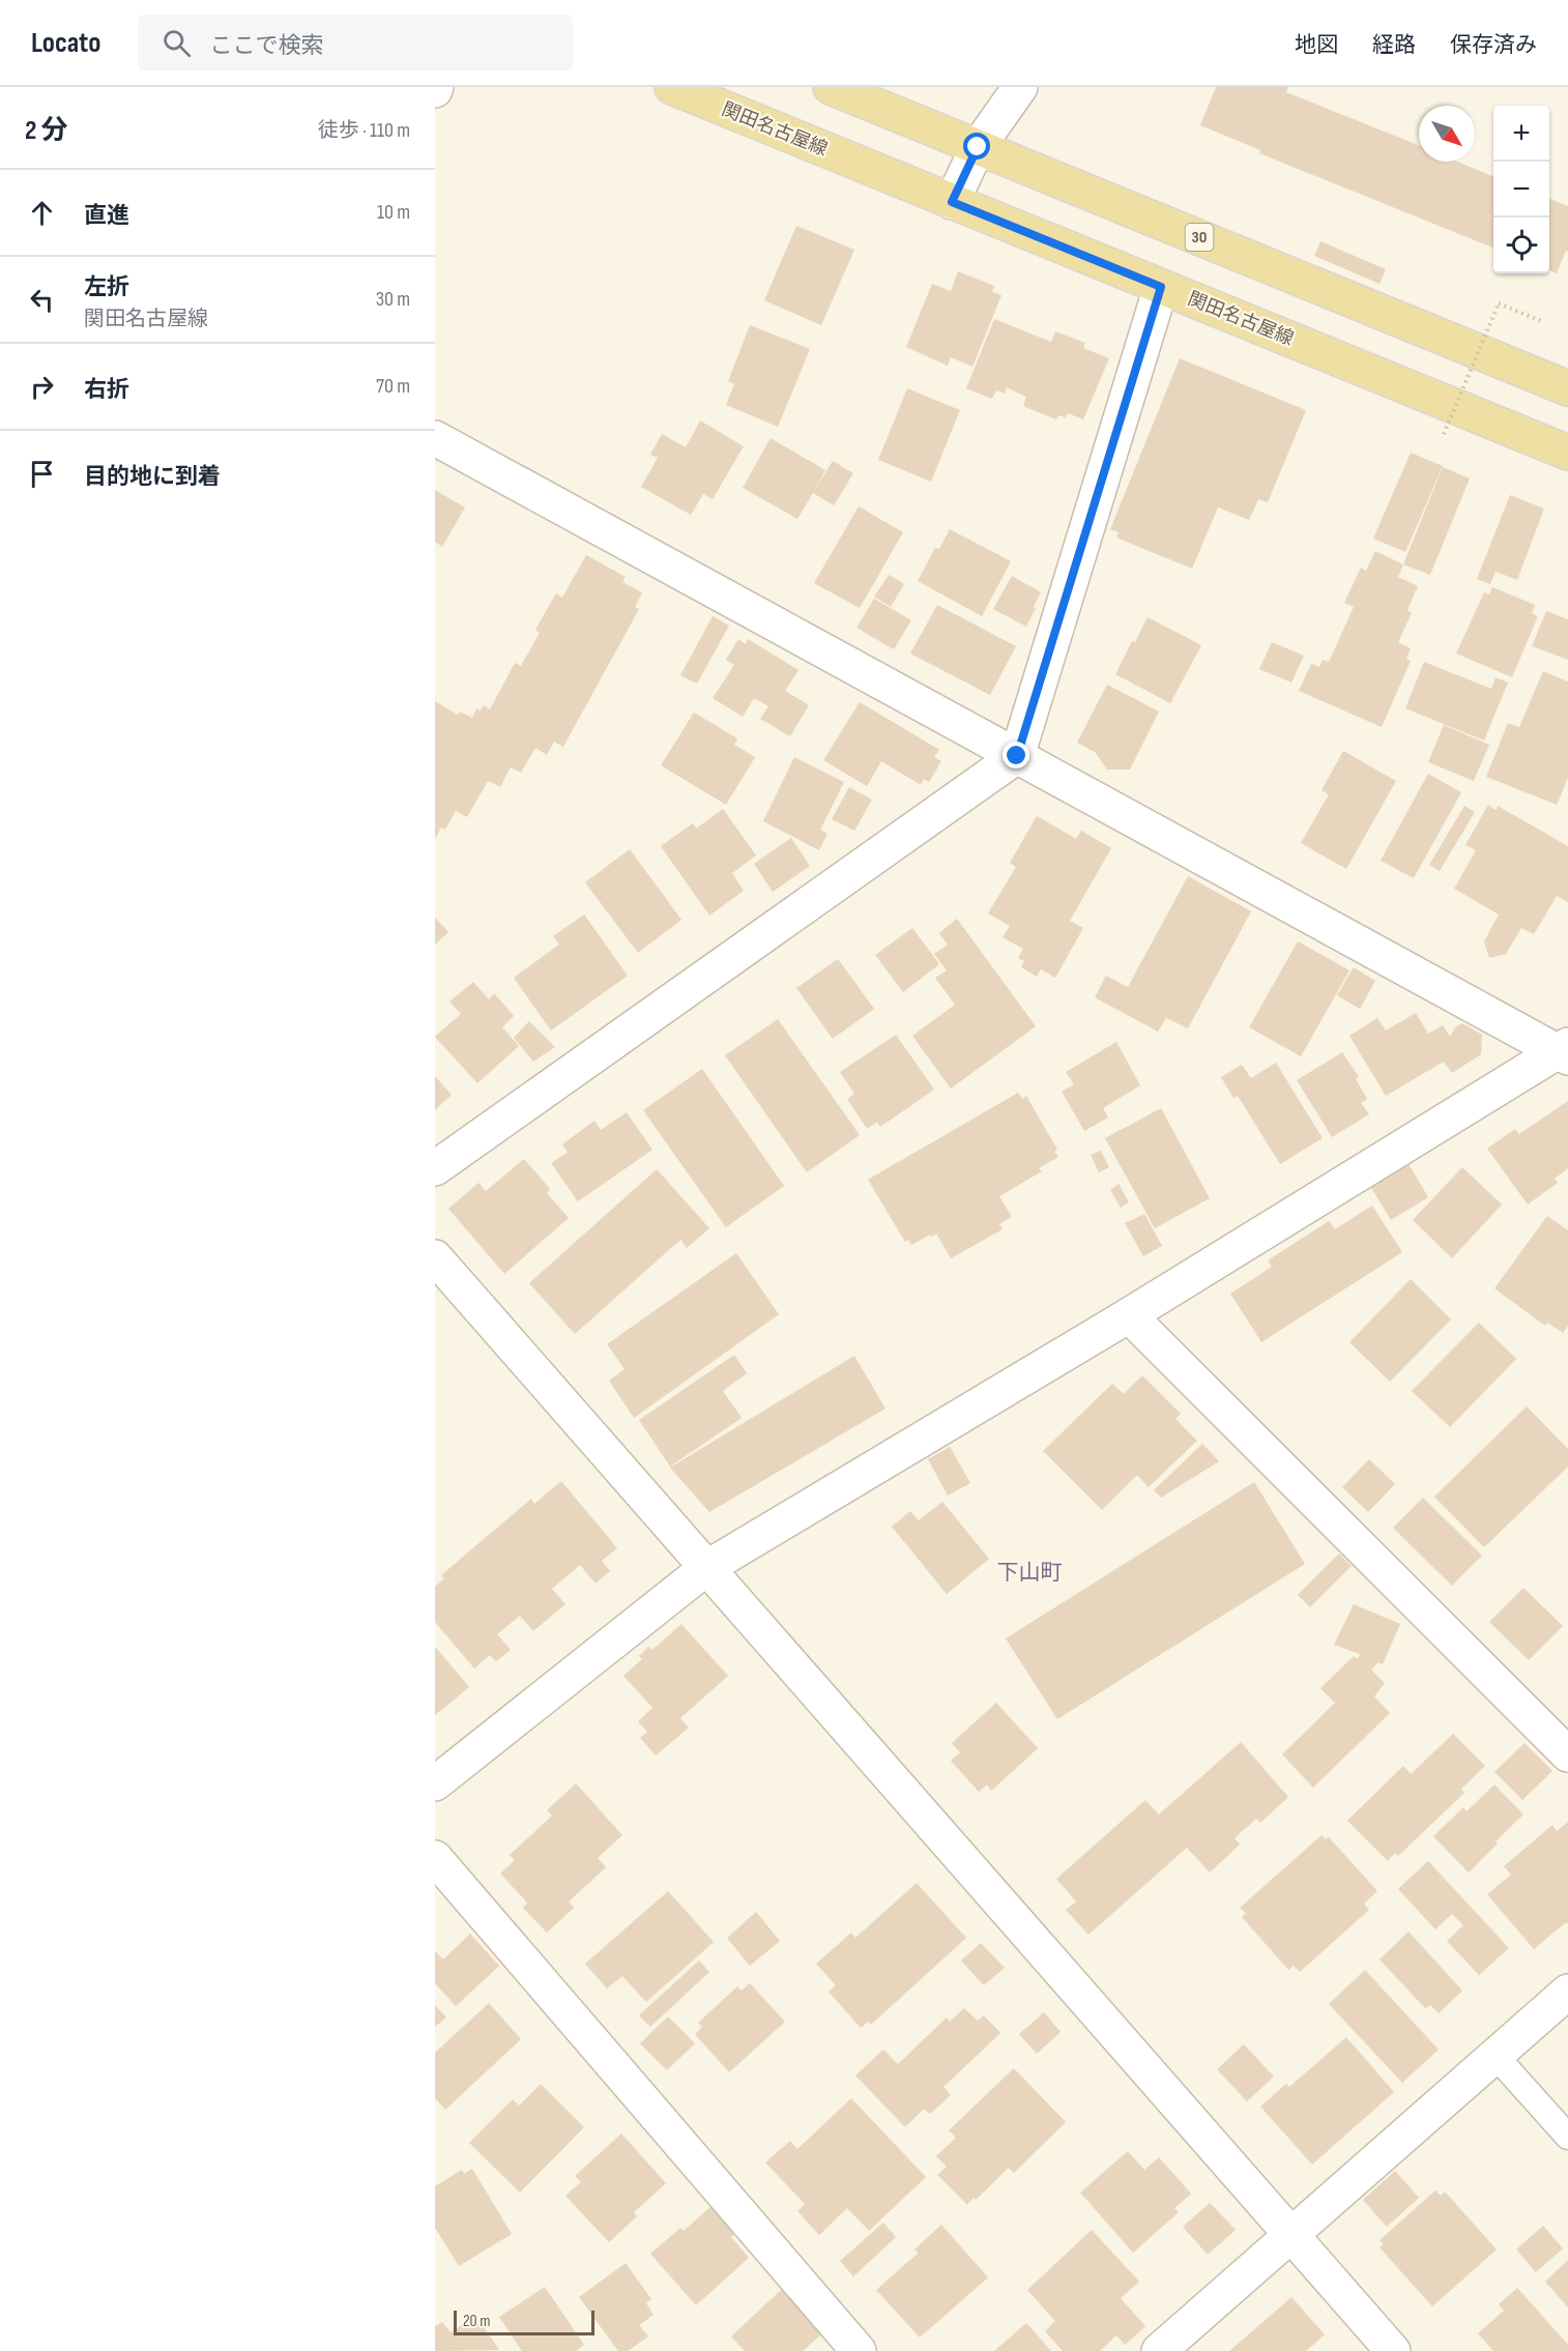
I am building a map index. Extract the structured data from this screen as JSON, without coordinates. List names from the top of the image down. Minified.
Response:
{"streets":{"main road":["関田名古屋線","30"]},"districts":["下山町"],"scale_bar":"20 m","north":"bottom right","page":{"header":"Locato","search":"ここで検索","nav":["地図","経路","保存済み"],"heading":["2 分","徒歩 · 110 m"],"map_buttons":["+","−"],"list":[["直進","10 m"],["左折","関田名古屋線","30 m"],["右折","70 m"],"目的地に到着"],"scale":"20 m"}}
